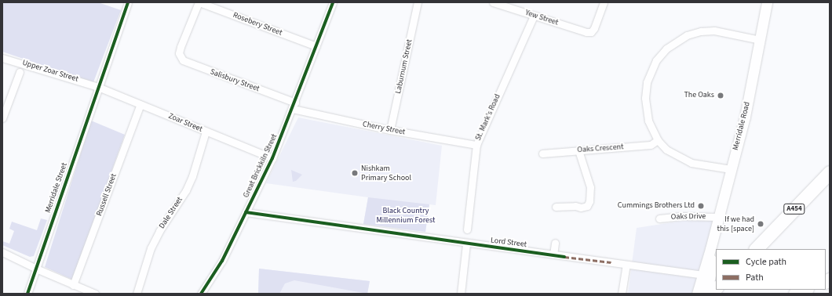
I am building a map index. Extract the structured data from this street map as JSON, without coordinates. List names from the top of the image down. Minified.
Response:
{"streets":{"highway":["A454"],"street":["Yew Street","Rosebery Street","Laburnum Street","Upper Zoar Street","Salisbury Street","St. Mark's Road","Zoar Street","Merridale Road","Cherry Street","Oaks Crescent","Great Brickkiln Street","Merridale Street","Russell Street","Dale Street","Oaks Drive","Lord Street"]},"crossings":[["Yew Street","St. Mark's Road"],["Rosebery Street","Salisbury Street"],["Rosebery Street","Great Brickkiln Street"],["Laburnum Street","Cherry Street"],["Upper Zoar Street","Zoar Street"],["Upper Zoar Street","Merridale Street"],["Salisbury Street","Cherry Street"],["Salisbury Street","Great Brickkiln Street"],["St. Mark's Road","Cherry Street"],["Zoar Street","Great Brickkiln Street"],["Zoar Street","Merridale Street"],["Zoar Street","Russell Street"],["Zoar Street","Dale Street"],["Merridale Road","Oaks Drive"],["Cherry Street","Great Brickkiln Street"],["Great Brickkiln Street","Lord Street"]],"parks":["Black Country Millennium Forest"],"places":["The Oaks","Nishkam Primary School","Cummings Brothers Ltd","If we had this [space]"],"legend":["Cycle path","Path"]}
